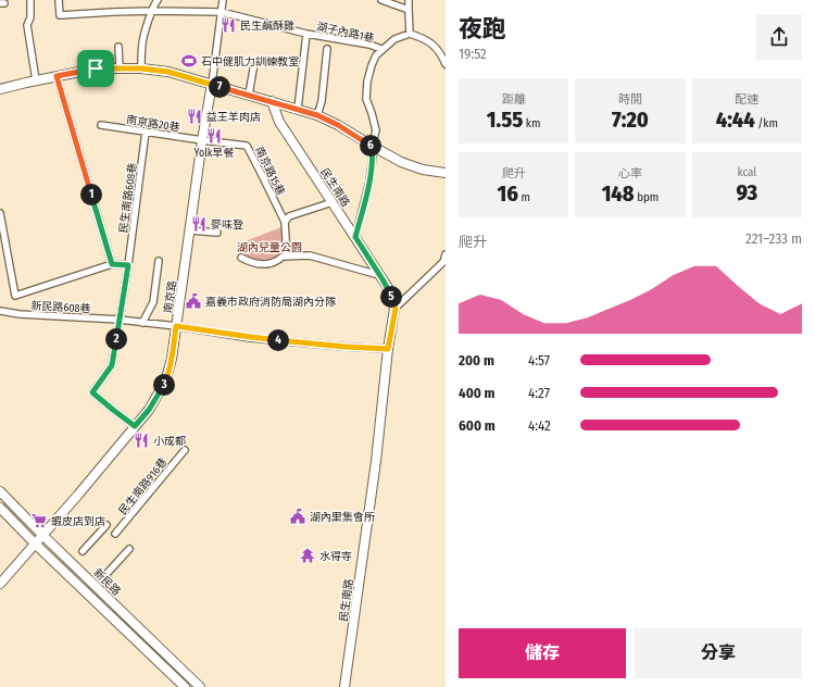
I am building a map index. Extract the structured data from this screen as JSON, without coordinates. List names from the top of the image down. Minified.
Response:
{"streets":{"street":["湖子內路1巷","南京路20巷","南京路15巷","民生南路","民生南路608巷","南京路","新民路608巷","民生南路916巷","新民路"]},"crossings":[["南京路20巷","南京路15巷"],["南京路20巷","民生南路608巷"],["南京路20巷","南京路"],["南京路15巷","南京路"],["民生南路","新民路608巷"],["民生南路608巷","南京路"],["民生南路608巷","新民路608巷"],["南京路","新民路608巷"],["南京路","新民路"]],"parks":["湖內兒童公園"],"places":{"restaurant":["民生鹹酥雞","益王羊肉店","Yolk早餐","麥味登","小成都"],"sports":["石中健肌力訓練教室"],"public building":["嘉義市政府消防局湖內分隊","湖內里集會所"],"supermarket":["蝦皮店到店"],"temple":["水得寺"]},"page":{"heading":["夜跑","19:52"],"stats":[["距離","1.55 km"],["時間","7:20"],["配速","4:44 /km"],["爬升","16 m"],["心率","148 bpm"],["kcal","93"]],"pins":["7","6","1","5","2","4","3"],"chart":["爬升","221–233 m"],"list":[{"name":"200 m","note":"4:57"},{"name":"400 m","note":"4:27"},{"name":"600 m","note":"4:42"}],"buttons":["儲存","分享"]}}
